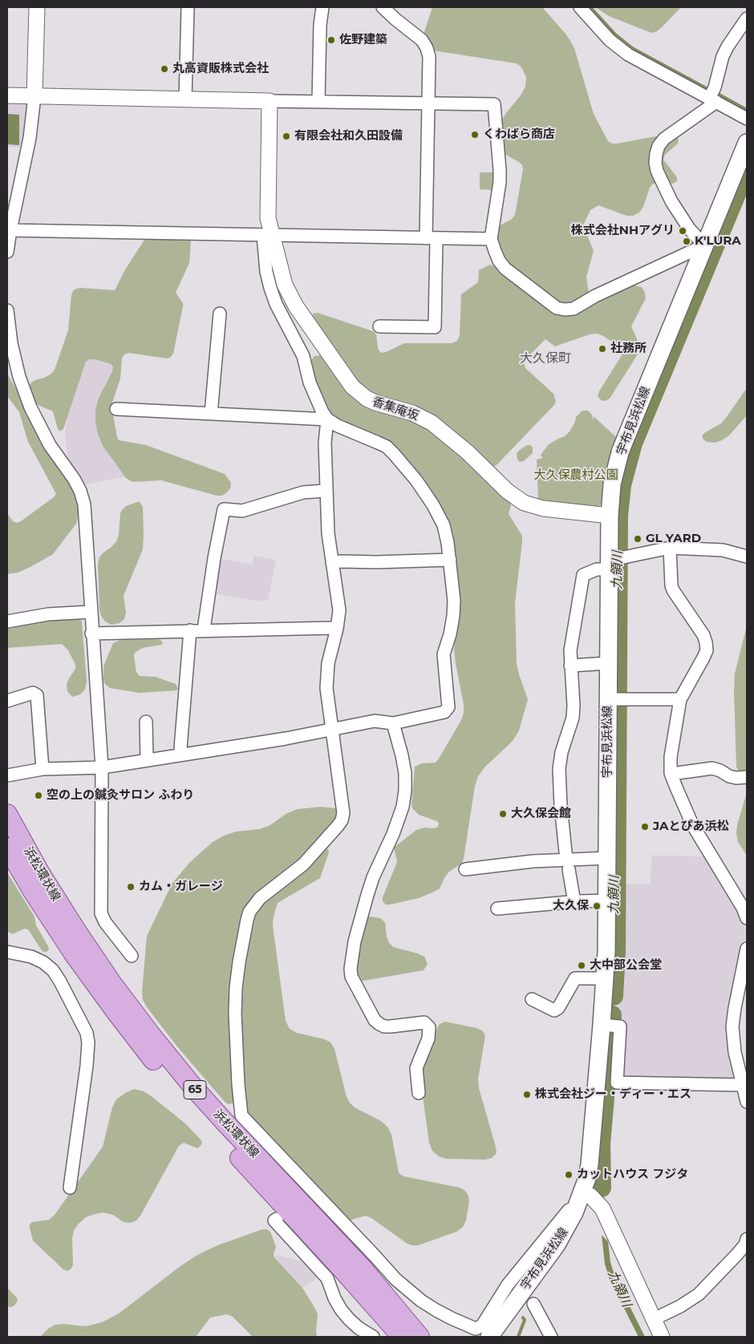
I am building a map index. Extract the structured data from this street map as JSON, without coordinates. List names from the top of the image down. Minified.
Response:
{"streets":{"main road":["宇布見浜松線","浜松環状線","65"],"street":["香集庵坂"]},"crossings":[["香集庵坂","宇布見浜松線"]],"districts":["大久保町"],"water":["九領川"],"parks":["大久保農村公園"],"places":["佐野建築","丸高資販株式会社","くわばら商店","有限会社和久田設備","株式会社NHアグリ","K'LURA","社務所","GL YARD","空の上の鍼灸サロン ふわり","大久保会館","JAとぴあ浜松","カム・ガレージ","大久保","大中部公会堂","株式会社ジー・ディー・エス","カットハウス フジタ"]}
